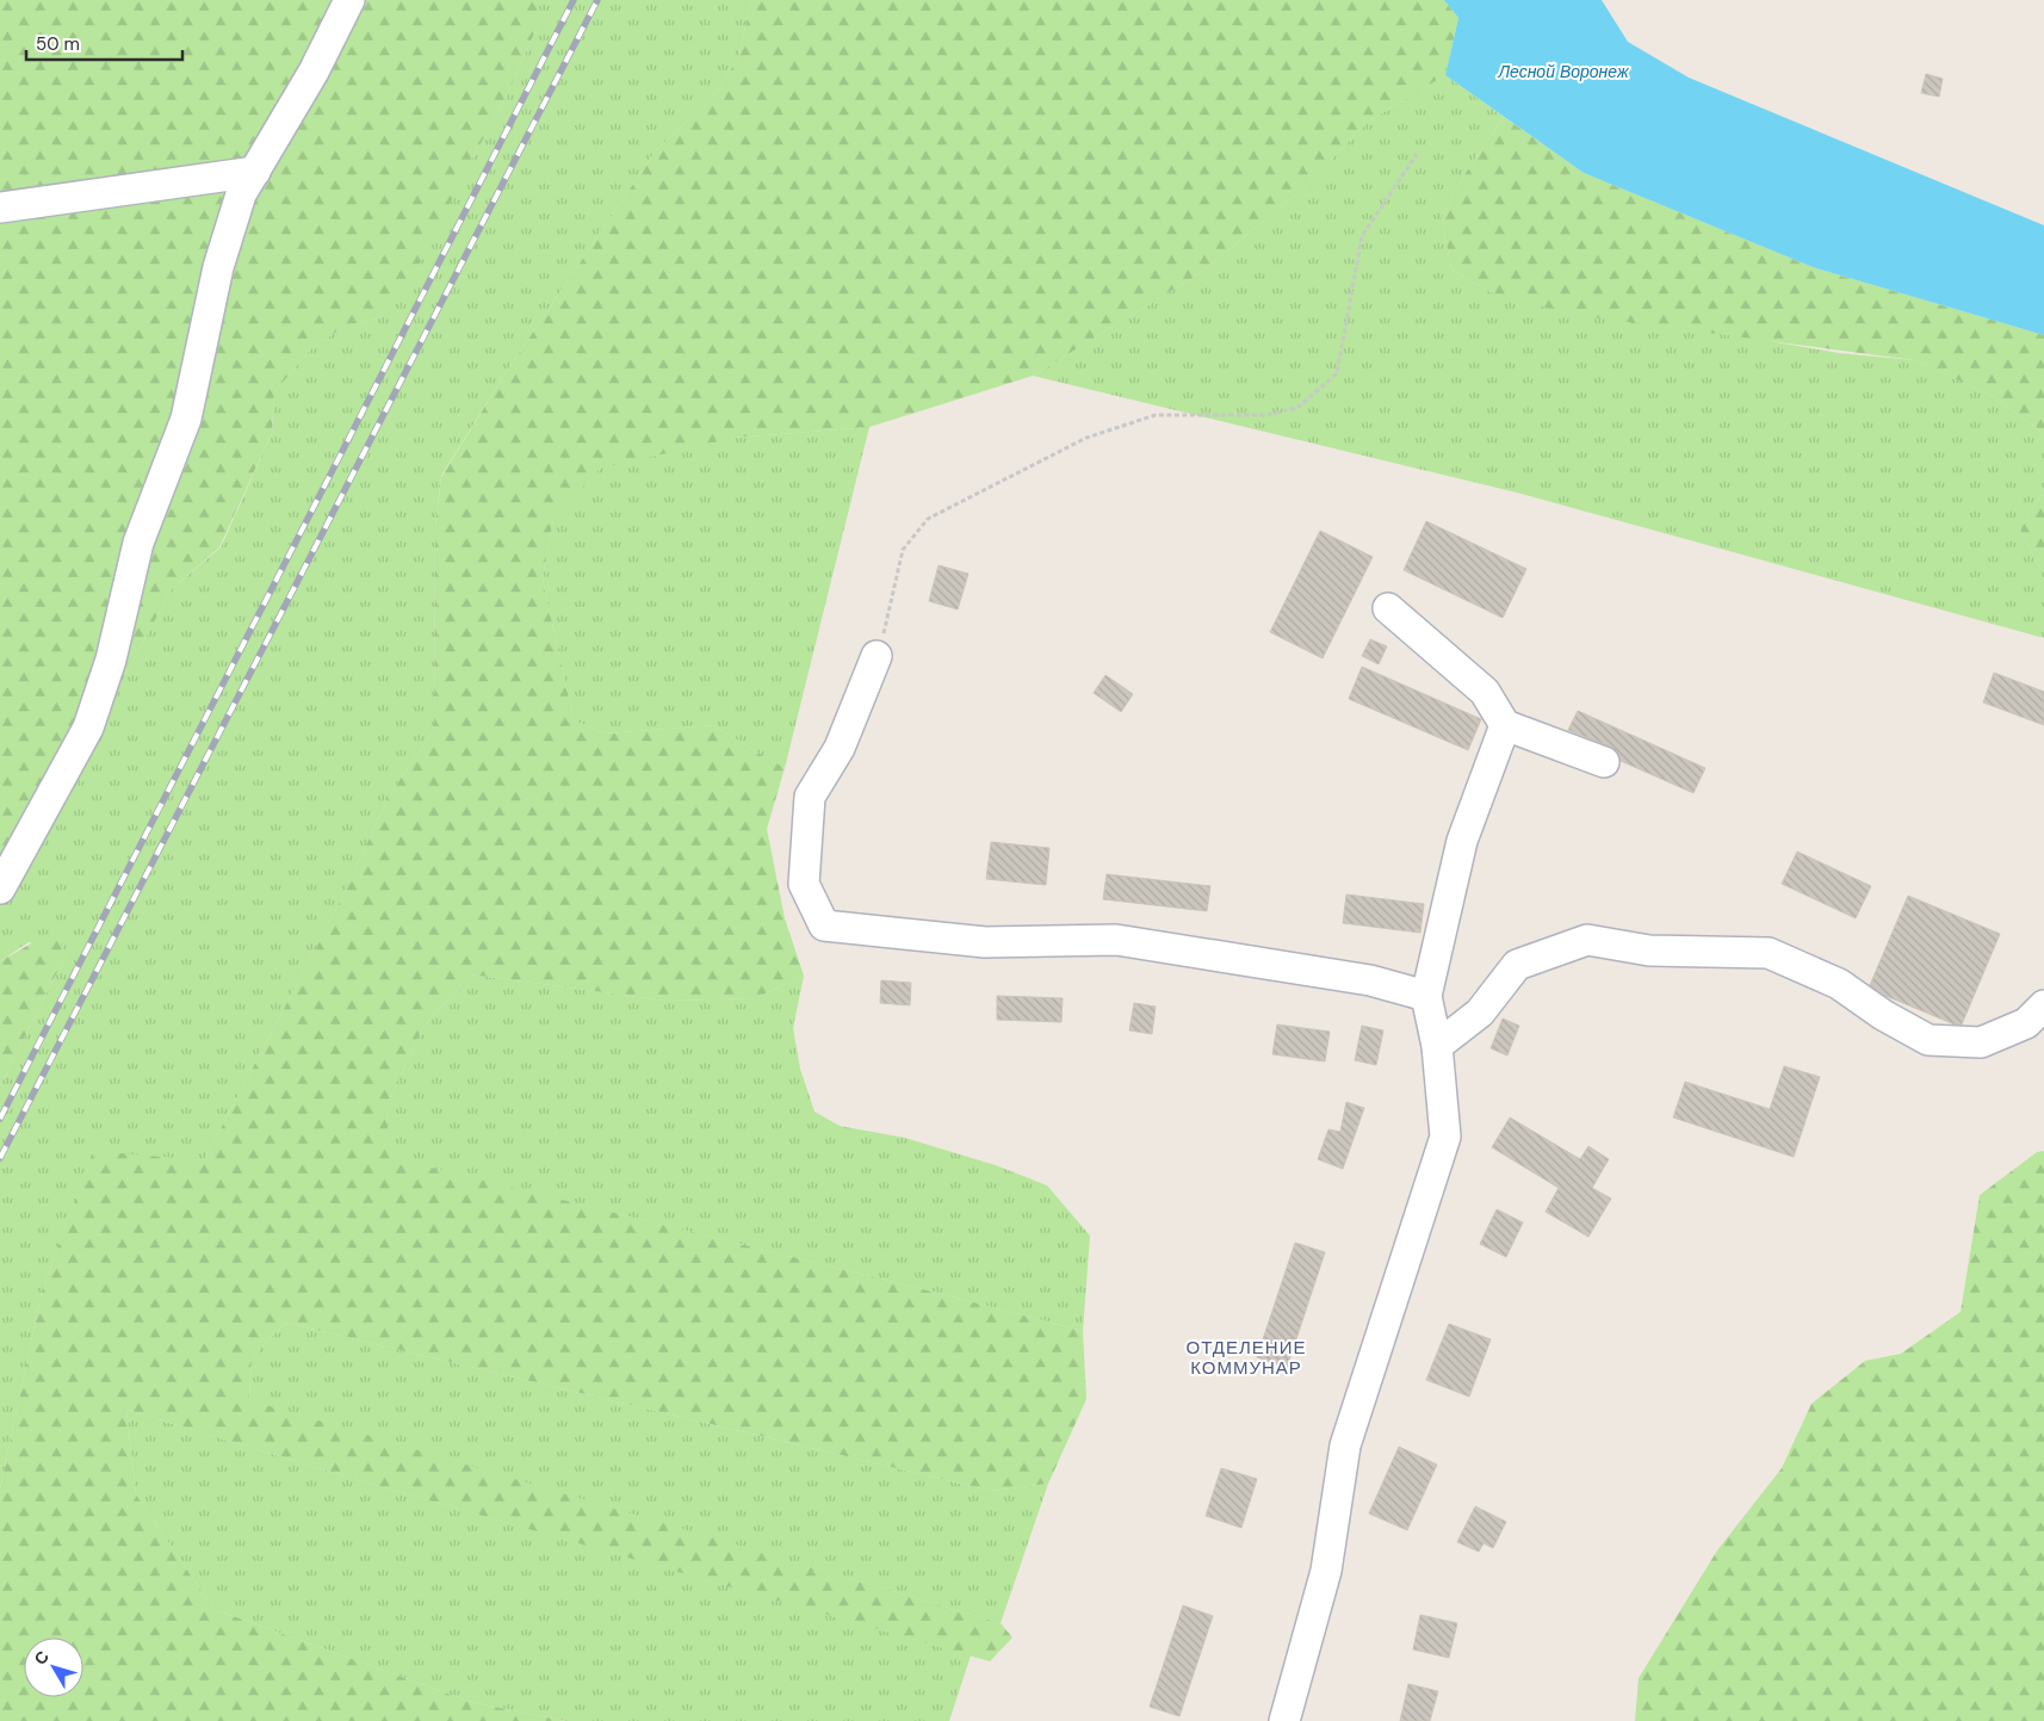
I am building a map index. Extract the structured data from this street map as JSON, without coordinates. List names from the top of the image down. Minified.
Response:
{"districts":["ОТДЕЛЕНИЕ КОММУНАР"],"water":["Лесной Воронеж"],"scale_bar":"50 m","north":"top left"}
